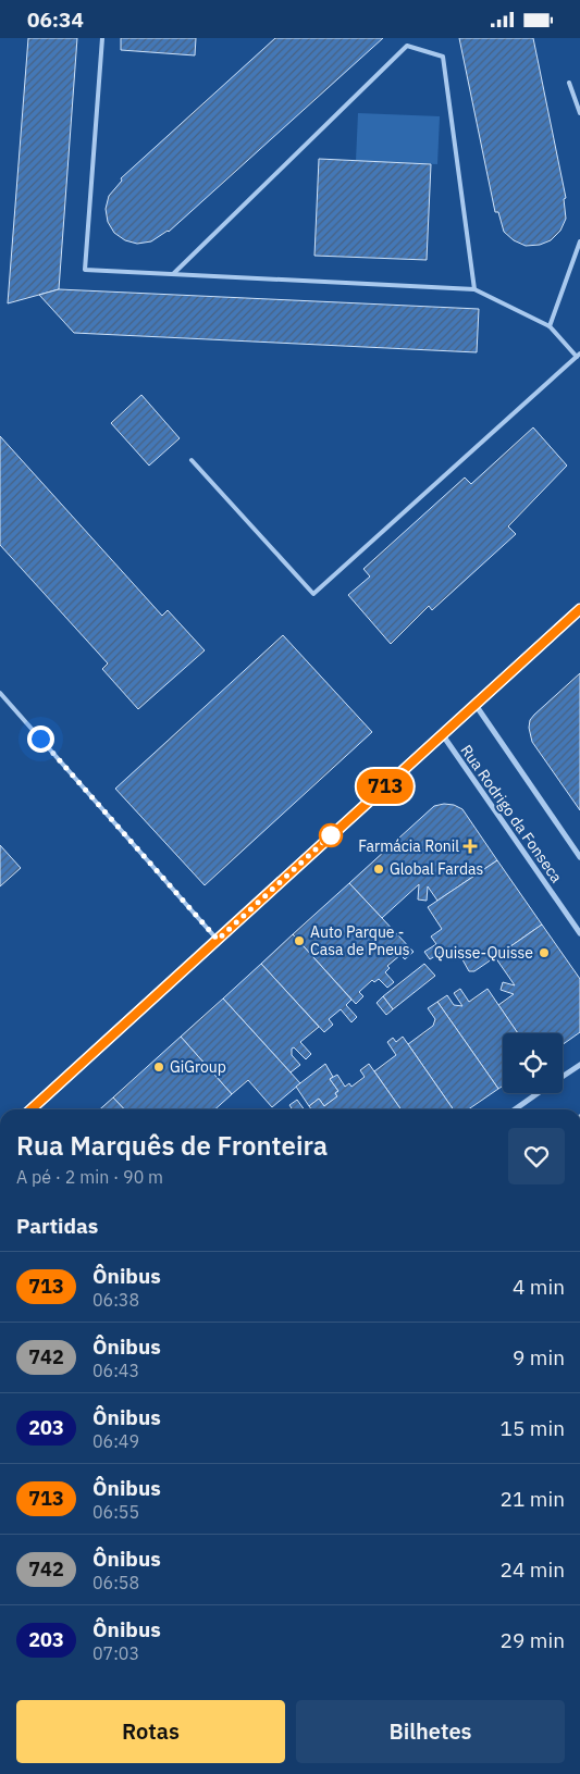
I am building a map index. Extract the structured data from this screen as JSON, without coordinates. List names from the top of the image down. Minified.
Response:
{"streets":{"street":["Rua Rodrigo da Fonseca"]},"places":{"health":["Farmácia Ronil"],"other":["Global Fardas","Auto Parque - Casa de Pneus","Quisse-Quisse","GiGroup"]},"lines":["bus line 713"],"page":{"status":"06:34","on_map":"713","heading":[["Rua Marquês de Fronteira","A pé · 2 min · 90 m"],"Partidas"],"list":[{"mark":"713","name":"Ônibus","note":"06:38","value":"4 min"},{"mark":"742","name":"Ônibus","note":"06:43","value":"9 min"},{"mark":"203","name":"Ônibus","note":"06:49","value":"15 min"},{"mark":"713","name":"Ônibus","note":"06:55","value":"21 min"},{"mark":"742","name":"Ônibus","note":"06:58","value":"24 min"},{"mark":"203","name":"Ônibus","note":"07:03","value":"29 min"}],"buttons":["Rotas","Bilhetes"]}}
